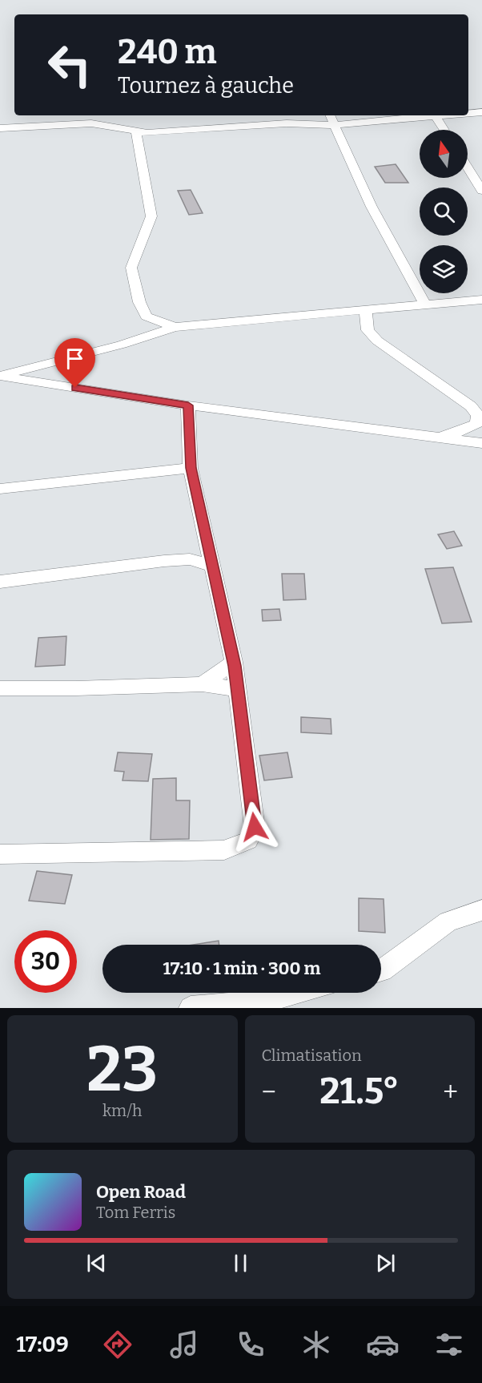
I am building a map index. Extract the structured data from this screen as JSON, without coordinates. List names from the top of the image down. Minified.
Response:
{"north":"top","page":{"turn":["240 m","Tournez à gauche"],"limit":"30","trip":"17:10 · 1 min · 300 m","tile":[["23","km/h"],"Climatisation"],"heat":["−","21.5°","+"],"song":["Open Road","Tom Ferris"],"tabs":"17:09"}}
